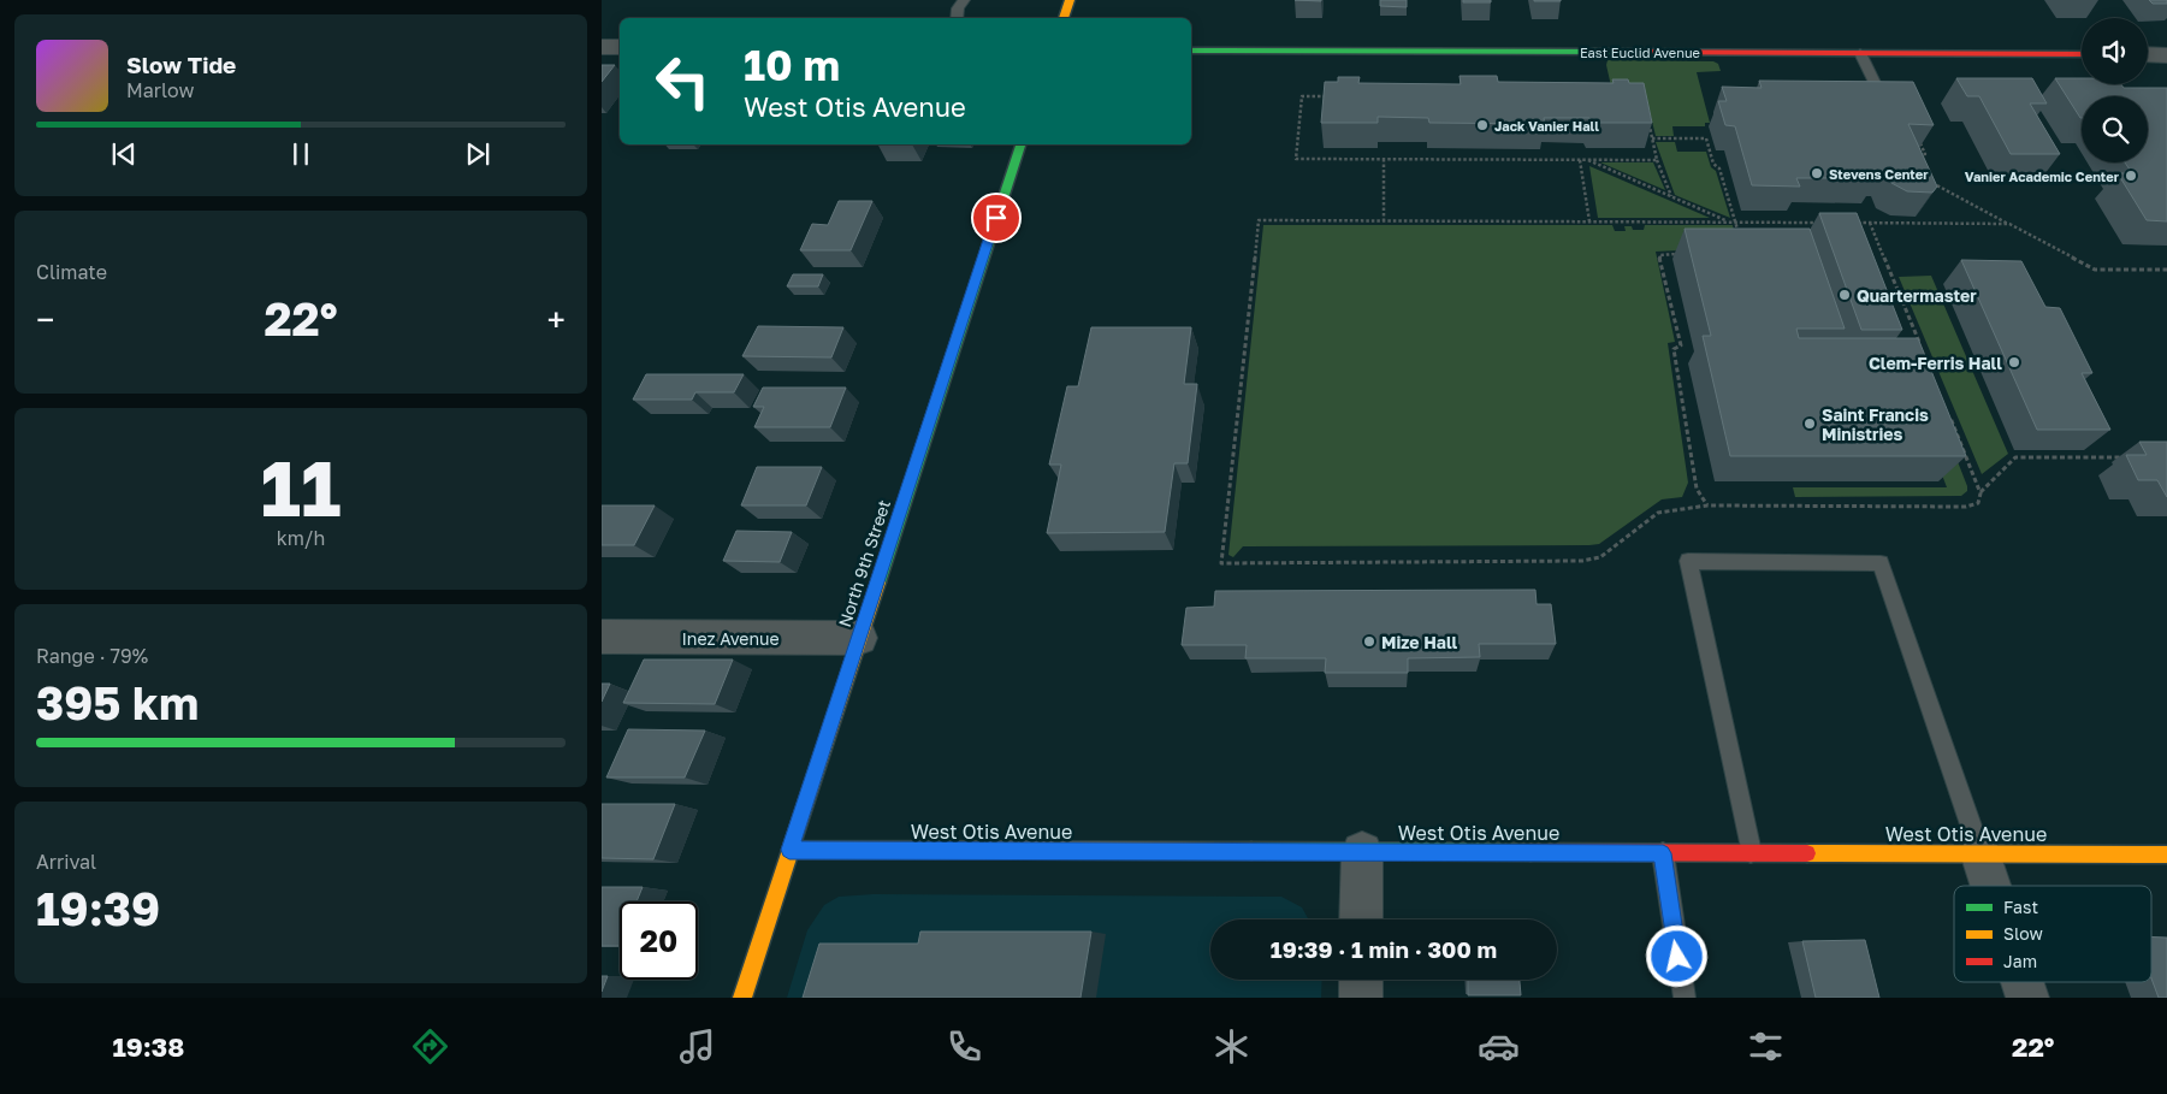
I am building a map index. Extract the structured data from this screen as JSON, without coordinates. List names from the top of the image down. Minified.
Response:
{"streets":{"street":["East Euclid Avenue","North 9th Street","Inez Avenue","West Otis Avenue"]},"crossings":[["North 9th Street","Inez Avenue"],["North 9th Street","West Otis Avenue"]],"places":["Jack Vanier Hall","Stevens Center","Vanier Academic Center","Quartermaster","Clem-Ferris Hall","Saint Francis Ministries","Mize Hall"],"legend":["Fast","Slow","Jam"],"page":{"turn":["10 m","West Otis Avenue"],"song":["Slow Tide","Marlow"],"tile":["Climate",["11","km/h"],["Range · 79%","395 km"],["Arrival","19:39"]],"heat":["−","22°","+"],"limit":"20","trip":"19:39 · 1 min · 300 m","tabs":["19:38","22°"]}}
